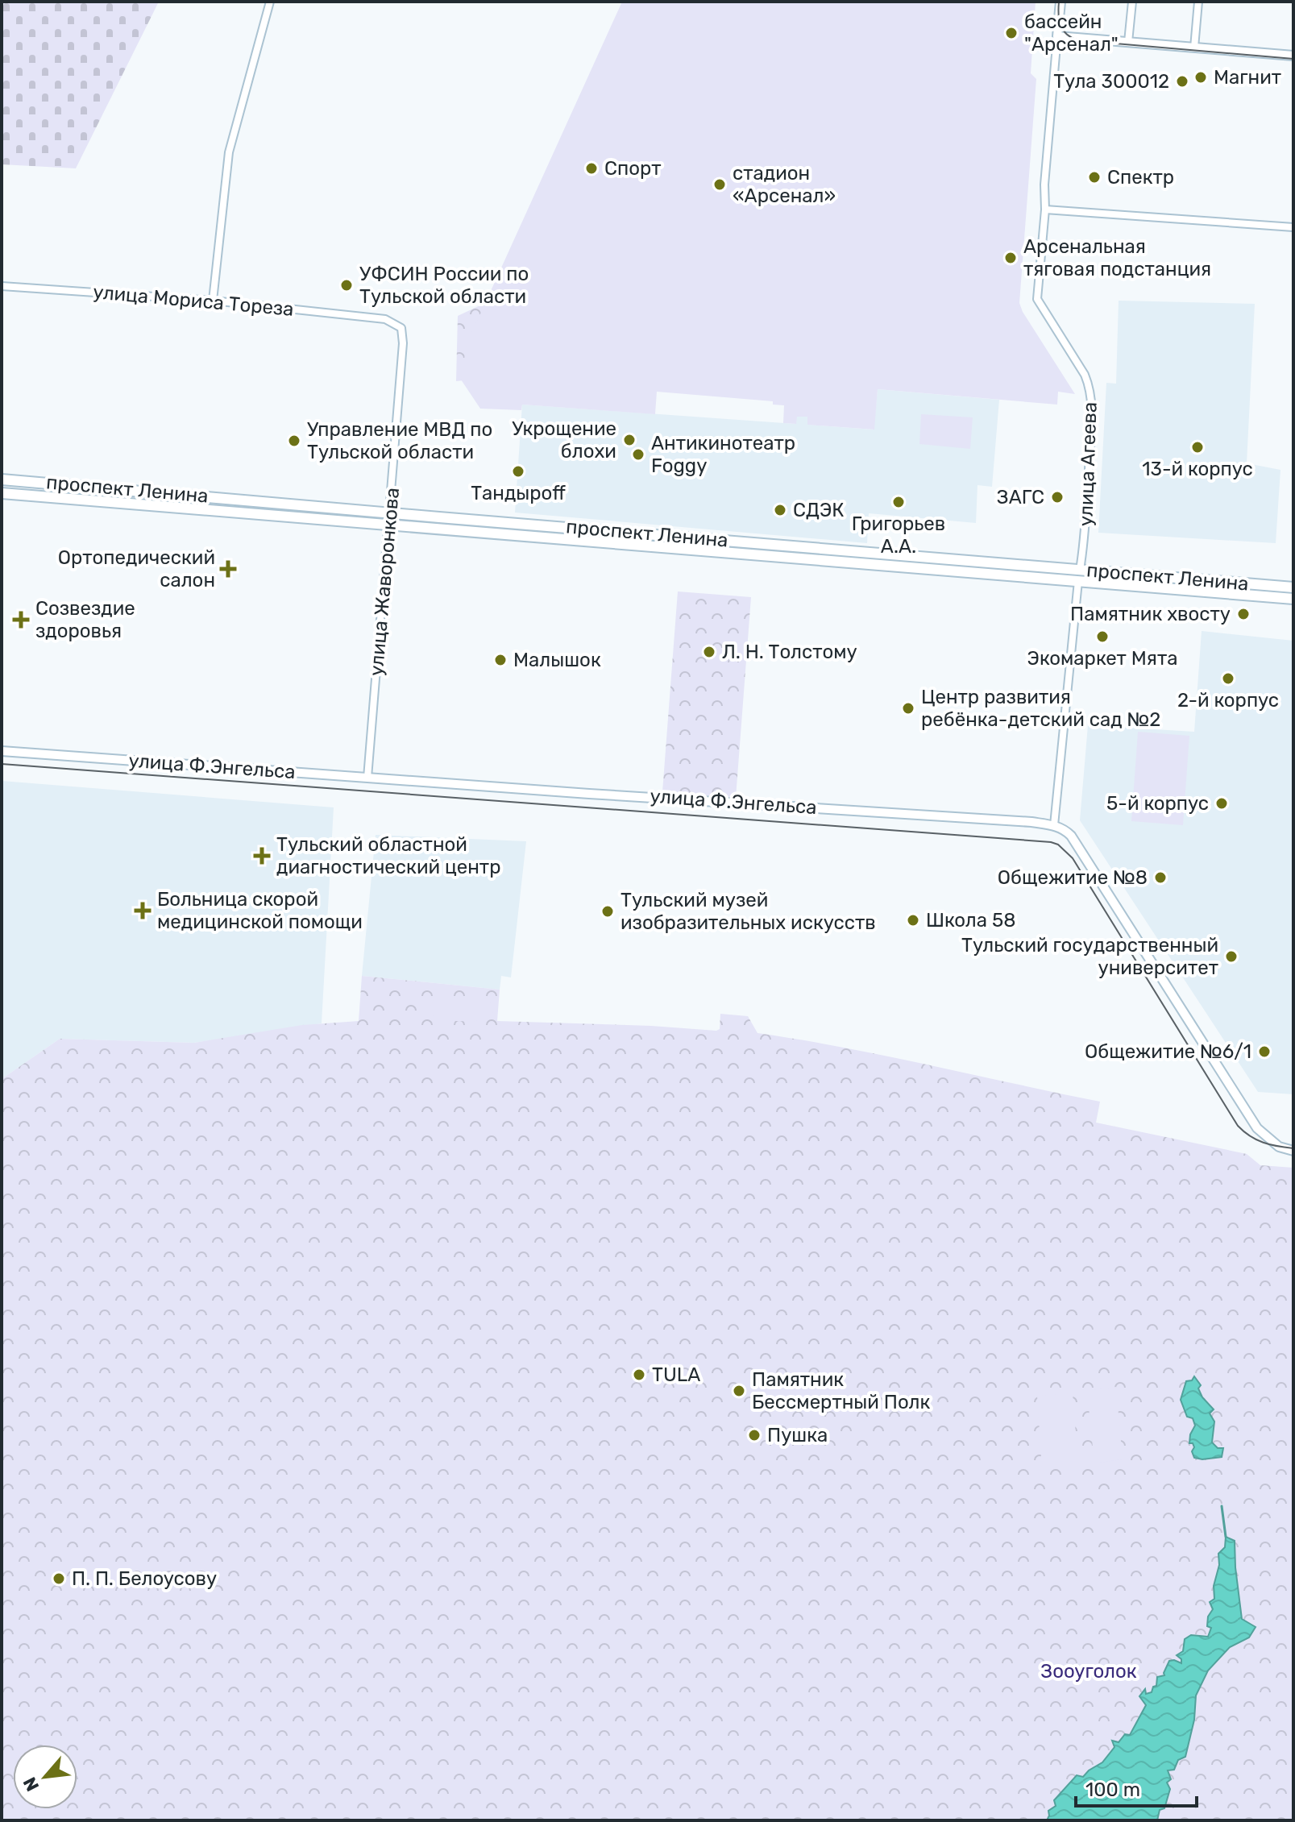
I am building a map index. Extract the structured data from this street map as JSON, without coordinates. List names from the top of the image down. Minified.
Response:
{"streets":{"main road":["улица Агеева","проспект Ленина"],"street":["улица Мориса Тореза","улица Жаворонкова","улица Ф.Энгельса"]},"crossings":[["улица Мориса Тореза","улица Жаворонкова"],["улица Агеева","проспект Ленина"],["улица Агеева","улица Ф.Энгельса"],["проспект Ленина","улица Жаворонкова"],["улица Жаворонкова","улица Ф.Энгельса"]],"parks":["Зооуголок"],"places":{"other":["бассейн \"Арсенал\"","Магнит","Тула 300012","Спорт","Спектр","стадион «Арсенал»","Арсенальная тяговая подстанция","УФСИН России по Тульской области","Укрощение блохи","Управление МВД по Тульской области","13-й корпус","Антикинотеатр Foggy","Тандырoff","ЗАГС","Григорьев А.А.","СДЭК","Памятник хвосту","Экомаркет Мята","Л. Н. Толстому","Малышок","2-й корпус","Центр развития ребёнка-детский сад №2","5-й корпус","Общежитие №8","Тульский музей изобразительных искусств","Школа 58","Тульский государственный университет","Общежитие №6/1","TULA","Памятник Бессмертный Полк","Пушка","П. П. Белоусову"],"health":["Ортопедический салон","Созвездие здоровья","Тульский областной диагностический центр","Больница скорой медицинской помощи"]},"scale_bar":"100 m","north":"bottom left"}
